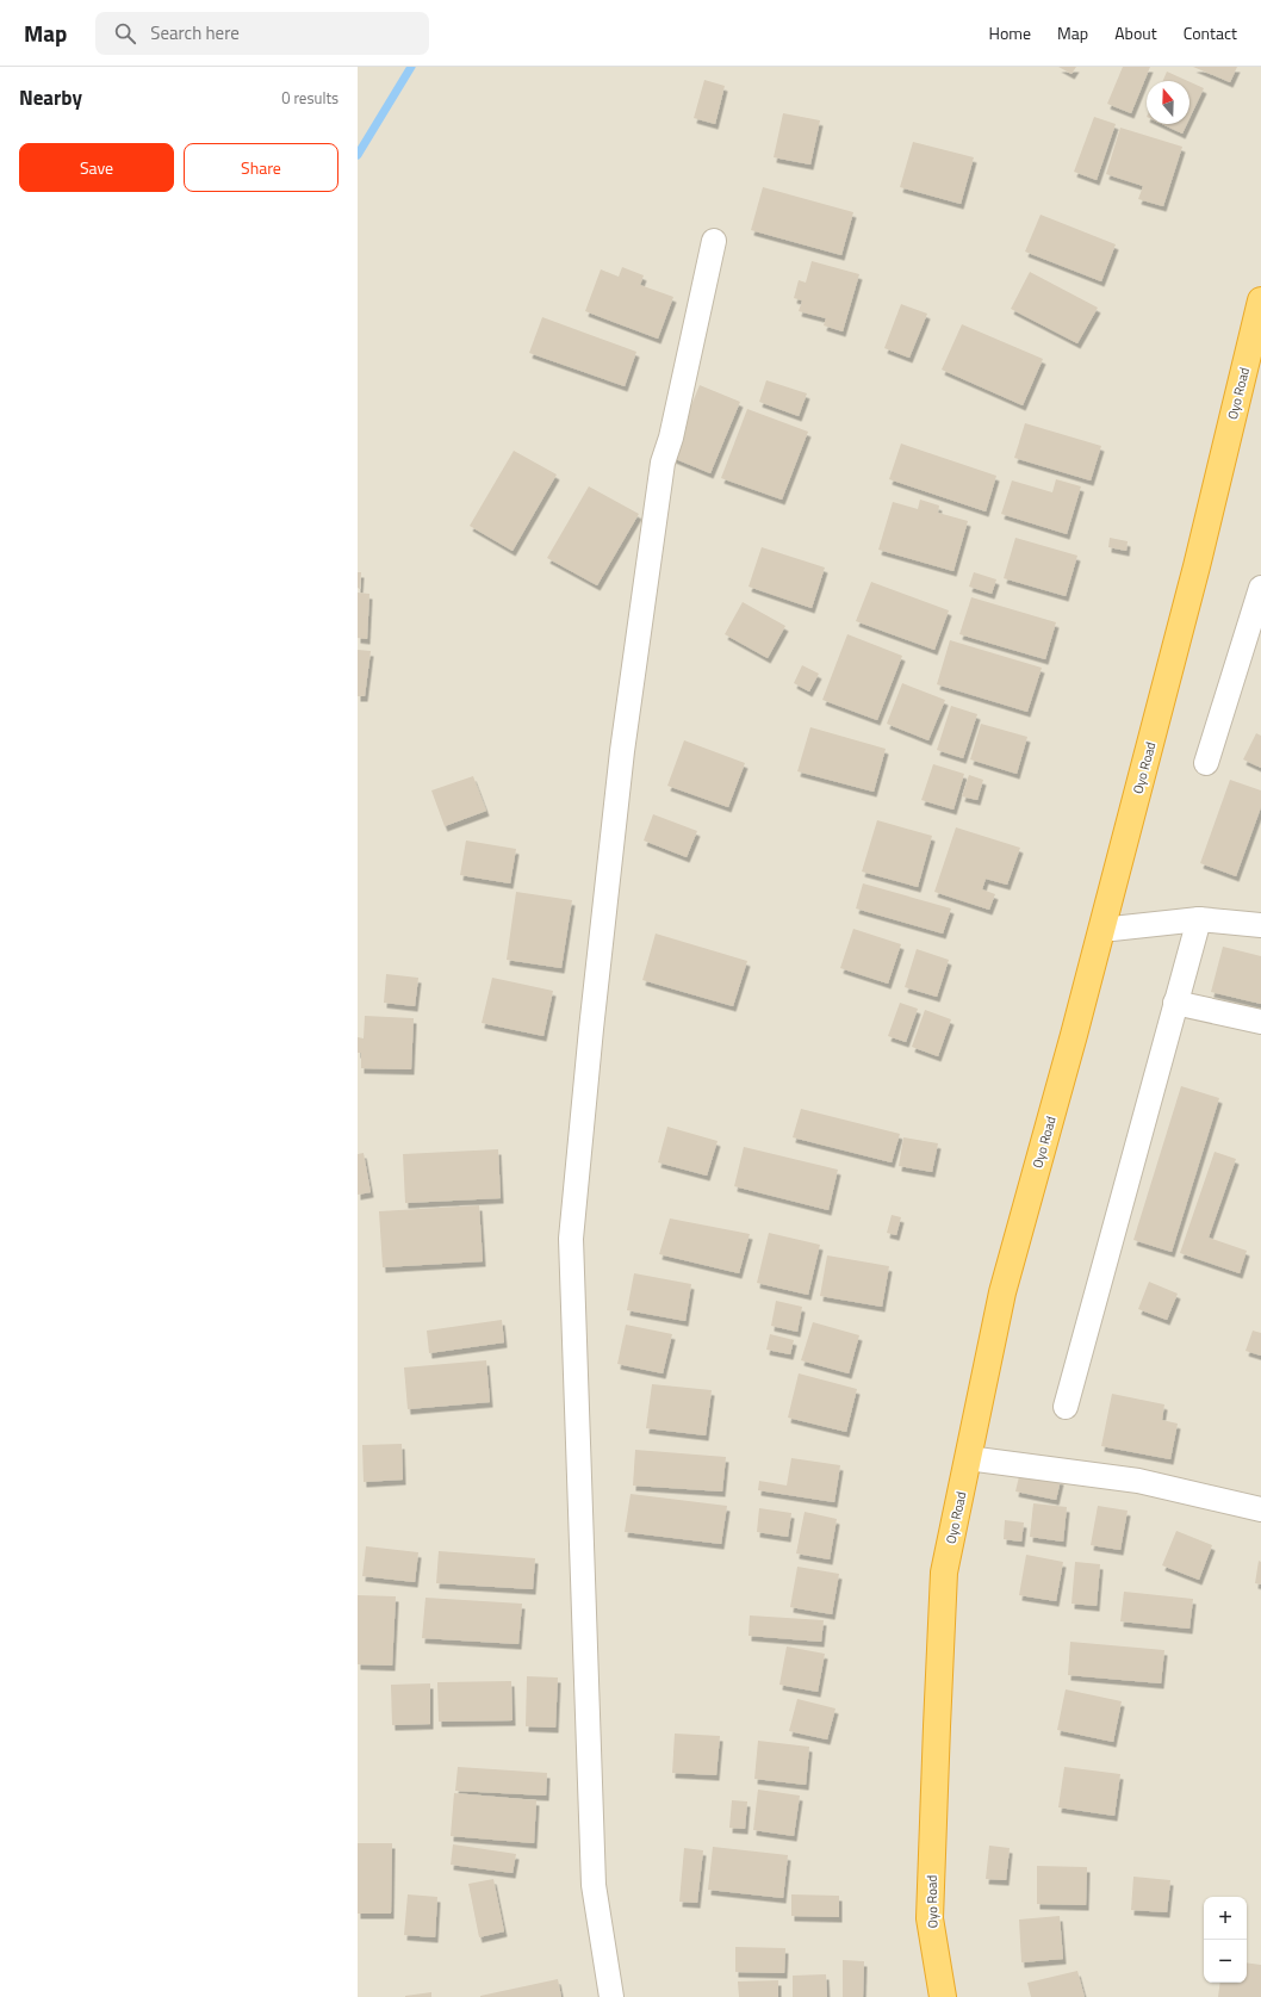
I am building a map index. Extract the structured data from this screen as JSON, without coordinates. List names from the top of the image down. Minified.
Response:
{"streets":{"highway":["Oyo Road"]},"north":"top","page":{"header":"Map","search":"Search here","nav":["Home","Map","About","Contact"],"heading":["Nearby","0 results"],"buttons":["Save","Share"],"map_buttons":["+","−"]}}
